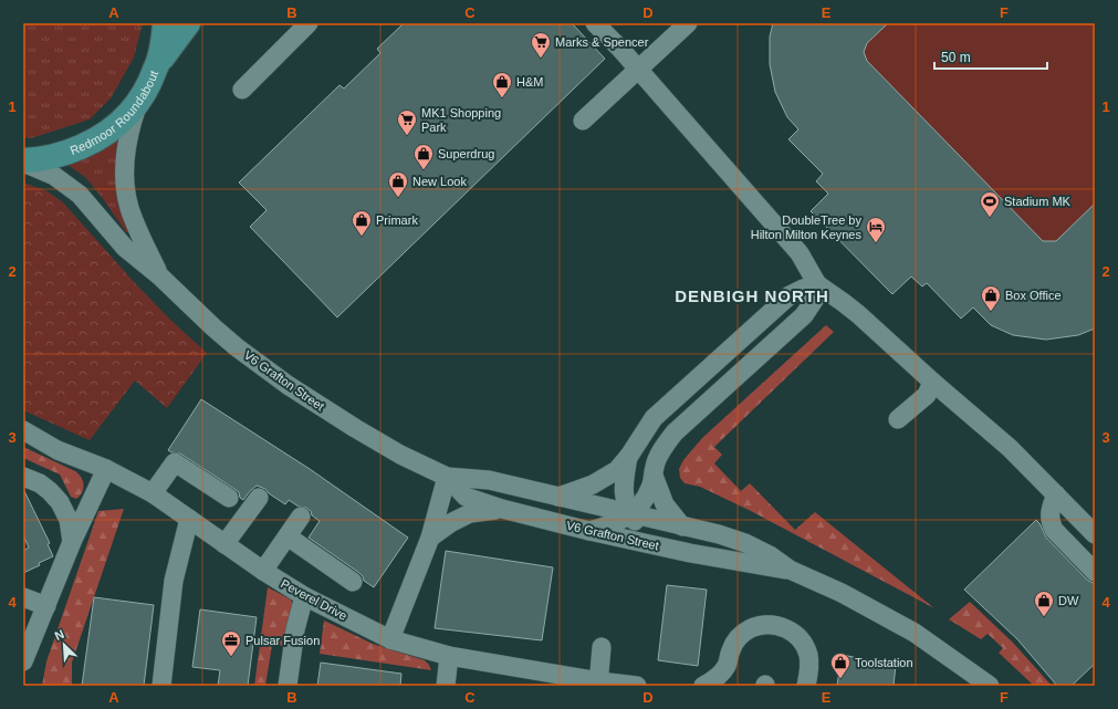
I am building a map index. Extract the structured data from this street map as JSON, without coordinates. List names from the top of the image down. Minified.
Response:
{"streets":{"highway":["Redmoor Roundabout"],"street":["V6 Grafton Street","Peverel Drive"]},"crossings":[["Redmoor Roundabout","V6 Grafton Street"]],"districts":["DENBIGH NORTH"],"places":{"supermarket":["Marks & Spencer","MK1 Shopping Park"],"shop":["H&M","Superdrug","New Look","Primark","Box Office","DW","Toolstation"],"sports":["Stadium MK"],"hotel":["DoubleTree by Hilton Milton Keynes"],"office":["Pulsar Fusion"]},"scale_bar":"50 m","north":"top left","grid":{"columns":["A","B","C","D","E","F"],"rows":["1","2","3","4"]}}
